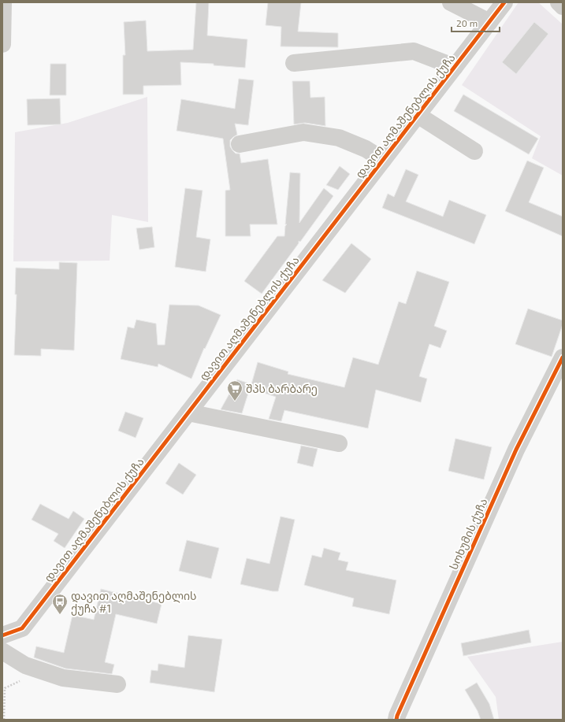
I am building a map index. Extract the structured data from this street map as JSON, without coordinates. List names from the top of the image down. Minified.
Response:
{"streets":{"street":["დავით აღმაშენებლის ქუჩა","სოხუმის ქუჩა"]},"places":{"supermarket":["შპს ბარბარე"],"bus stop":["დავით აღმაშენებლის ქუჩა #1"]},"scale_bar":"20 m"}
